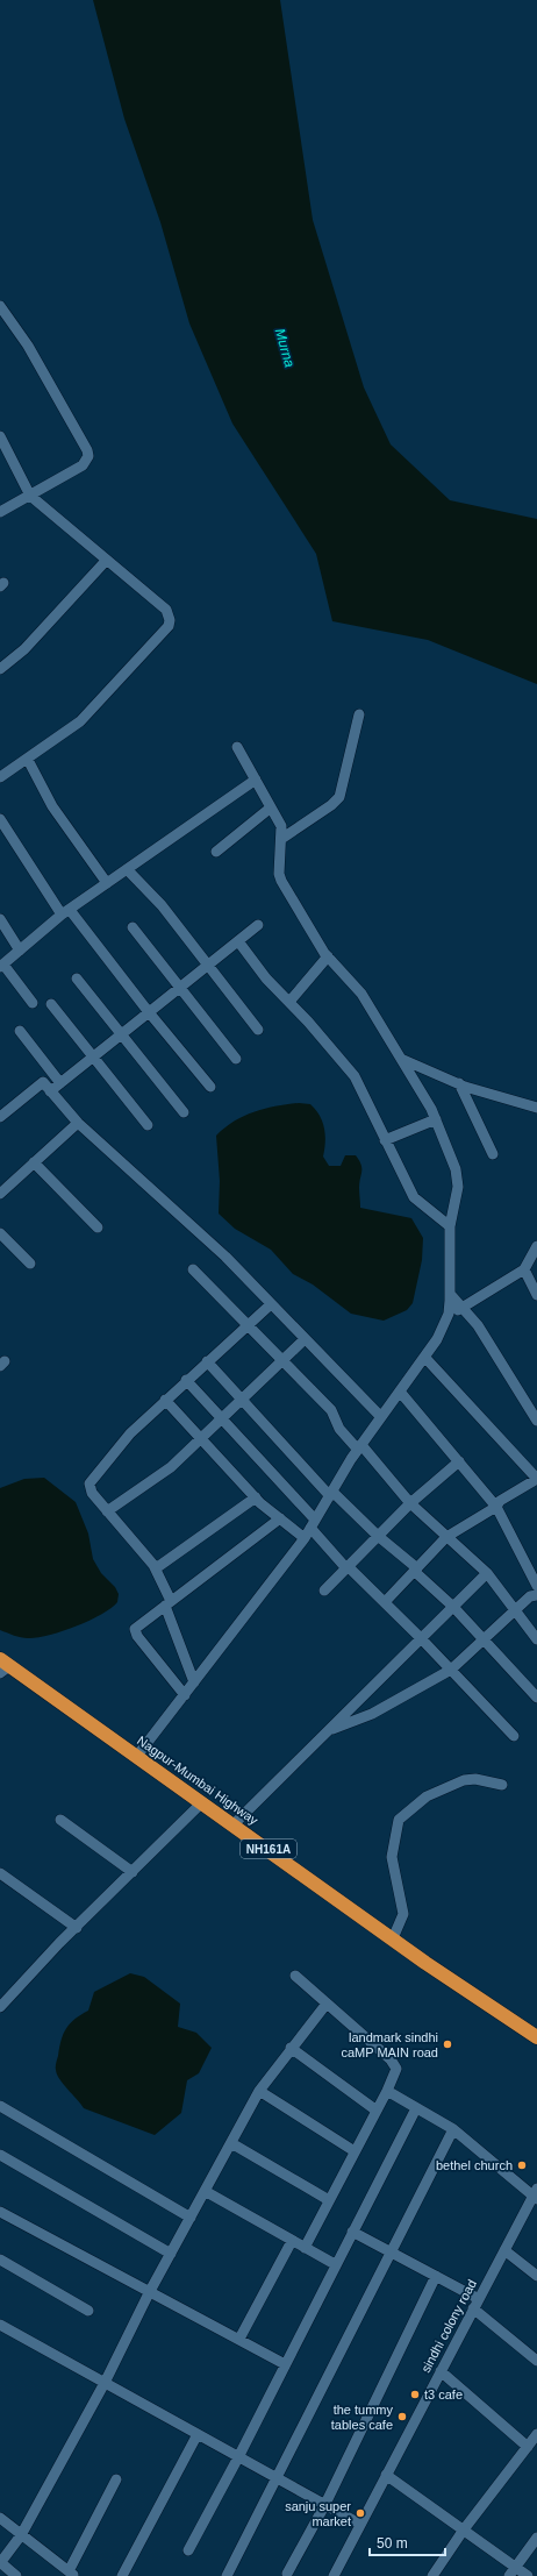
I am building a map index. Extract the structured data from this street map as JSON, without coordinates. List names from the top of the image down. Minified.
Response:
{"streets":{"highway":["Nagpur-Mumbai Highway","NH161A"],"street":["sindhi colony road"]},"water":["Murna"],"places":["landmark sindhi caMP MAIN road","bethel church","t3 cafe","the tummy tables cafe","sanju super market"],"scale_bar":"50 m"}
